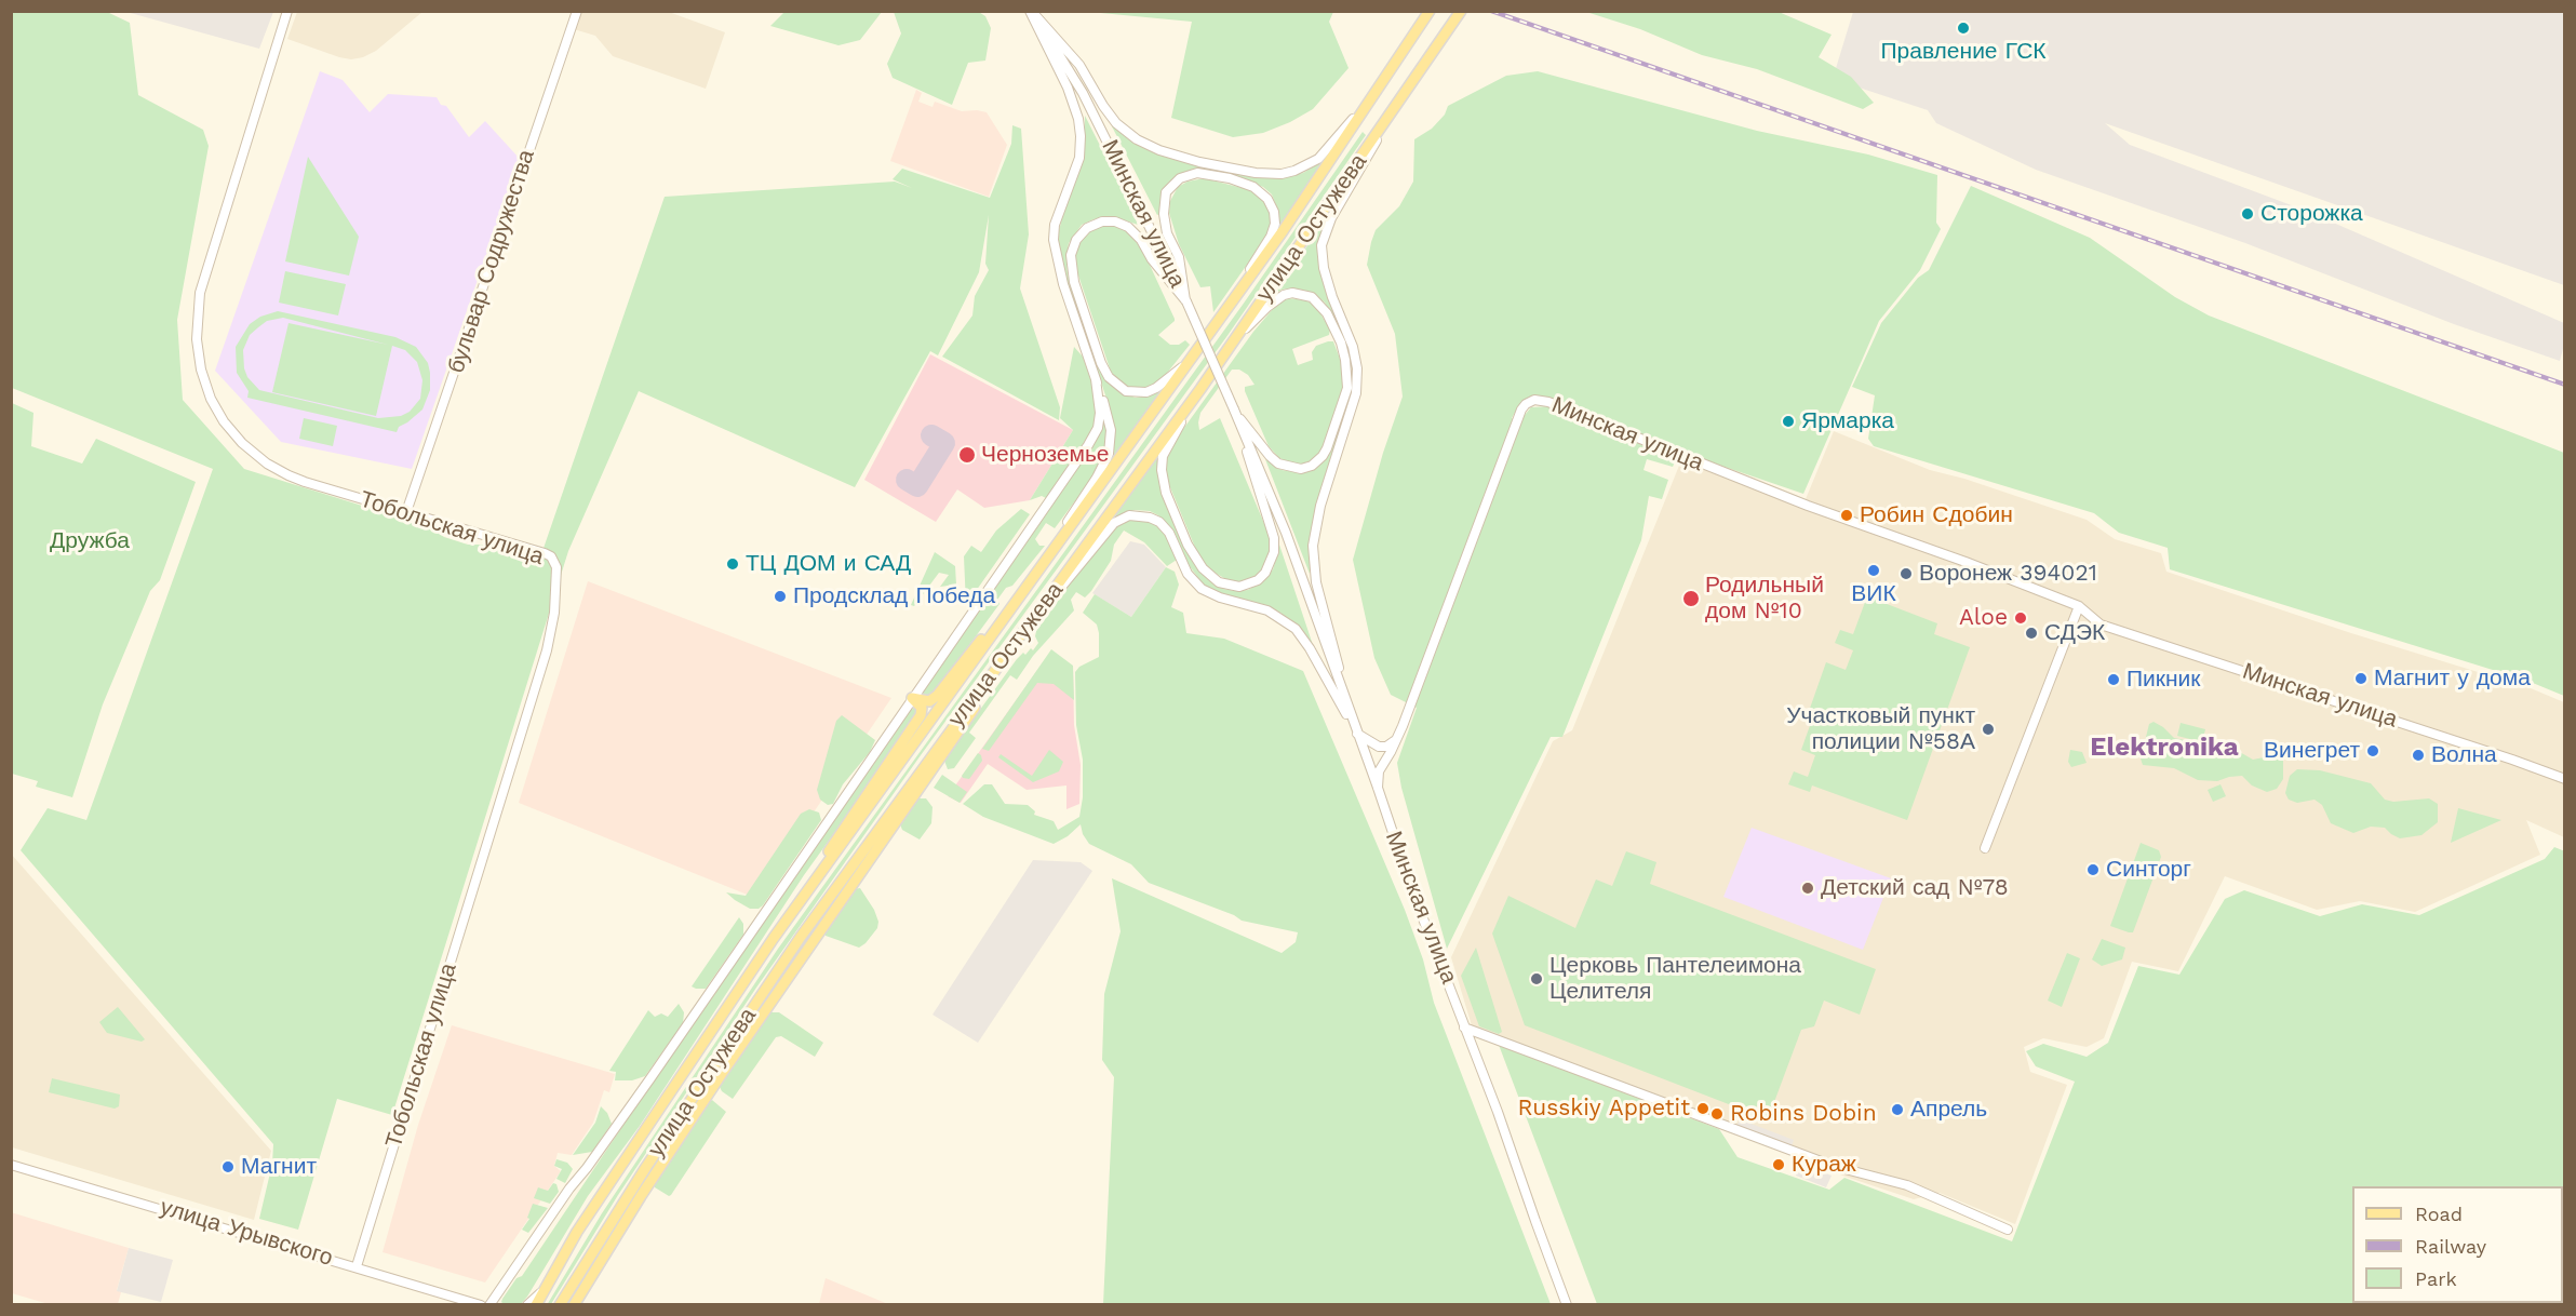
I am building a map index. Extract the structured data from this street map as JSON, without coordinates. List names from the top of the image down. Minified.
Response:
{"streets":{"main road":["улица Остужева"],"street":["Минская улица","бульвар Содружества","Тобольская улица","улица Урывского"]},"crossings":[["бульвар Содружества","Тобольская улица"],["Тобольская улица","улица Урывского"]],"districts":["Elektronika"],"parks":["Дружба"],"places":["Правление ГСК","Сторожка","Ярмарка","Черноземье","Робин Сдобин","ТЦ ДОМ и САД","ВИК","Воронеж 394021","Продсклад Победа","Родильный дом №10","Aloe","СДЭК","Магнит у дома","Пикник","Участковый пункт полиции №58А","Винегрет","Волна","Синторг","Детский сад №78","Церковь Пантелеимона Целителя","Russkiy Appetit","Апрель","Robins Dobin","Кураж","Магнит"],"legend":["Road","Railway","Park"]}
